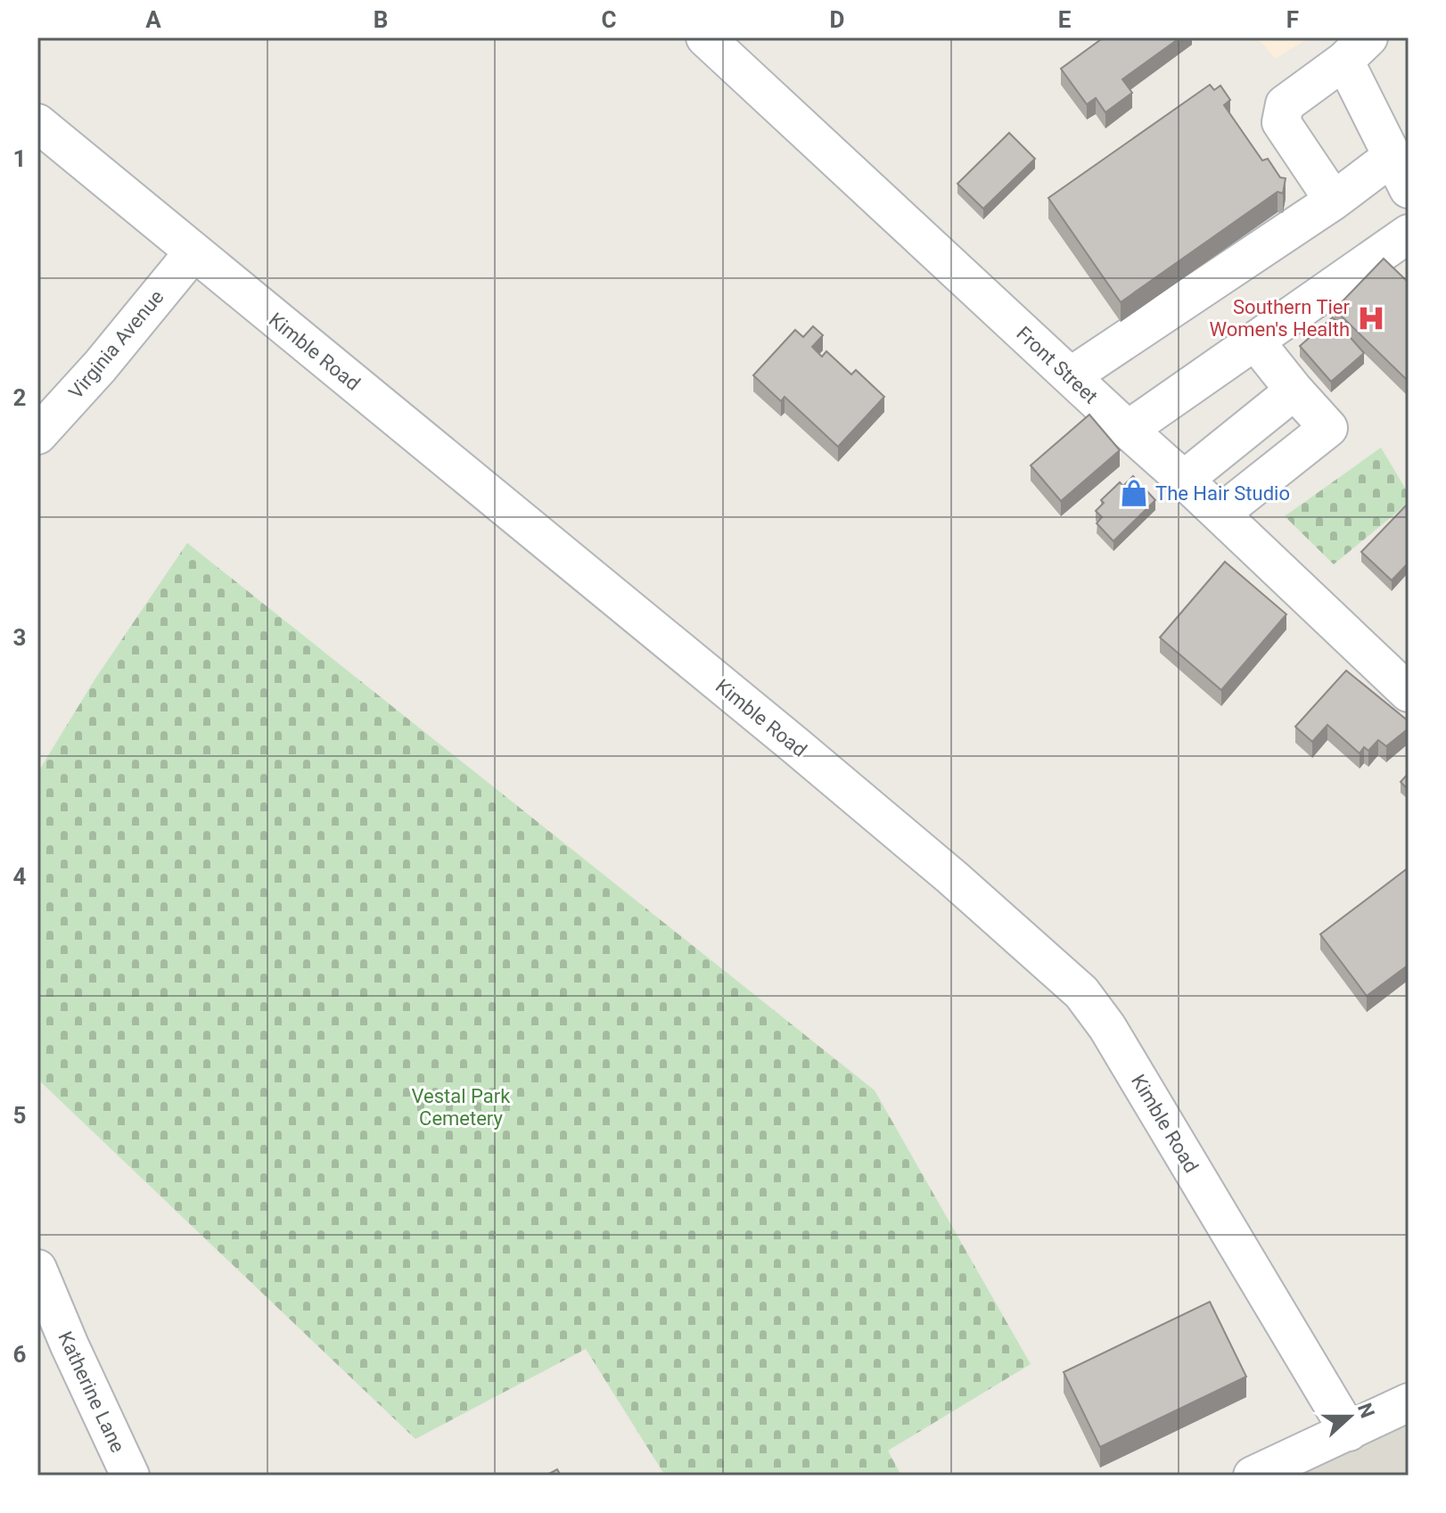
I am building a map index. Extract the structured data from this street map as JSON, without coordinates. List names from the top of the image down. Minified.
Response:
{"streets":{"street":["Virginia Avenue","Kimble Road","Front Street","Katherine Lane"]},"crossings":[["Virginia Avenue","Kimble Road"]],"parks":["Vestal Park Cemetery"],"places":{"hospital":["Southern Tier Women's Health"],"shop":["The Hair Studio"]},"north":"right","grid":{"columns":["A","B","C","D","E","F"],"rows":["1","2","3","4","5","6"]}}
